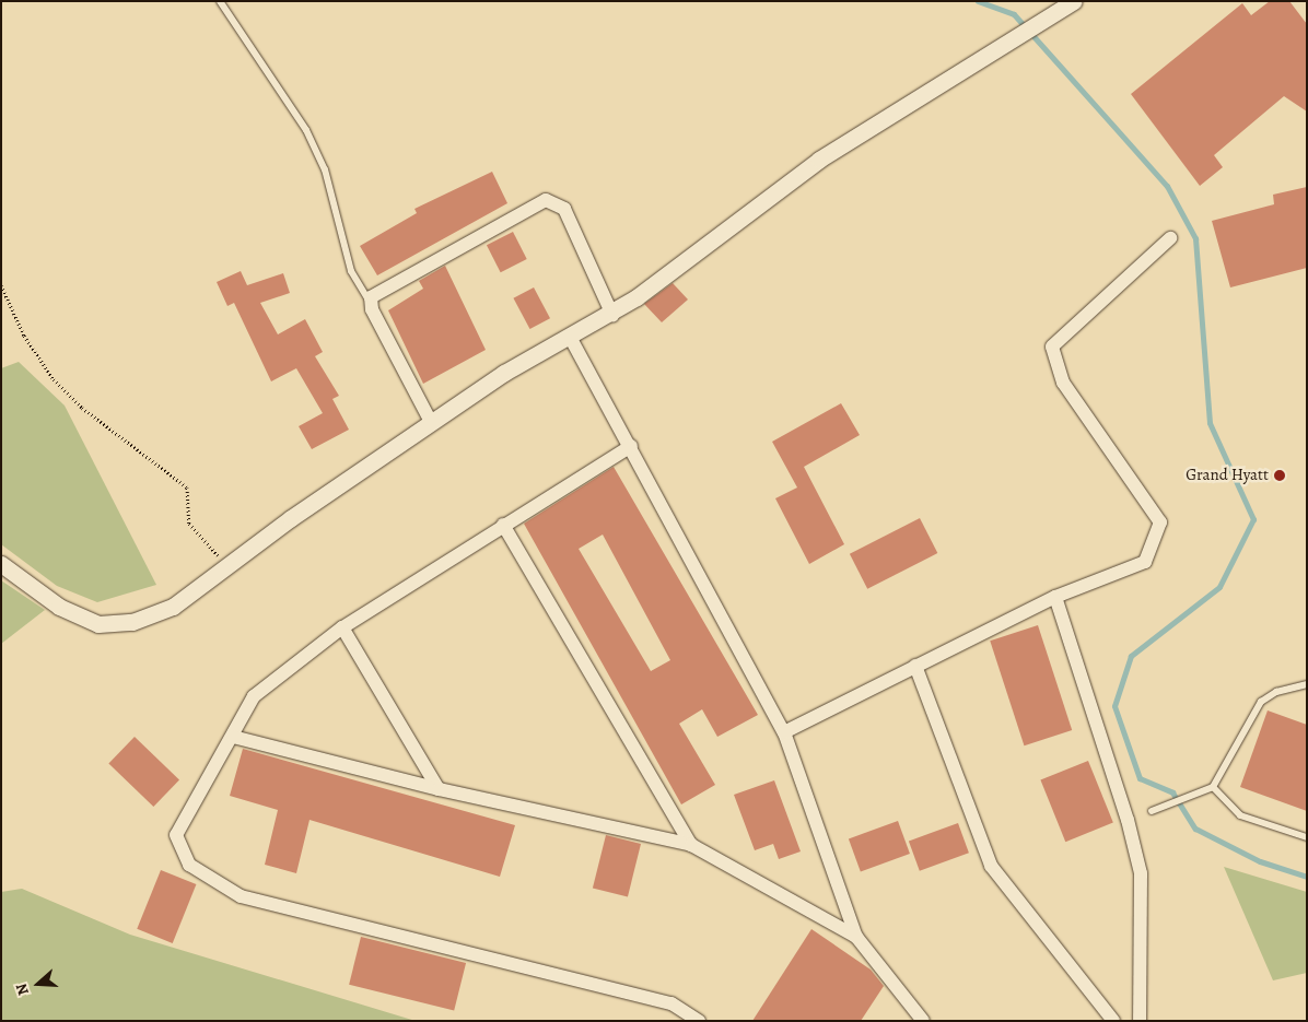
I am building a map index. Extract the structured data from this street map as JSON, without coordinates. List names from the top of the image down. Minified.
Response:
{"places":["Grand Hyatt"],"north":"left"}
